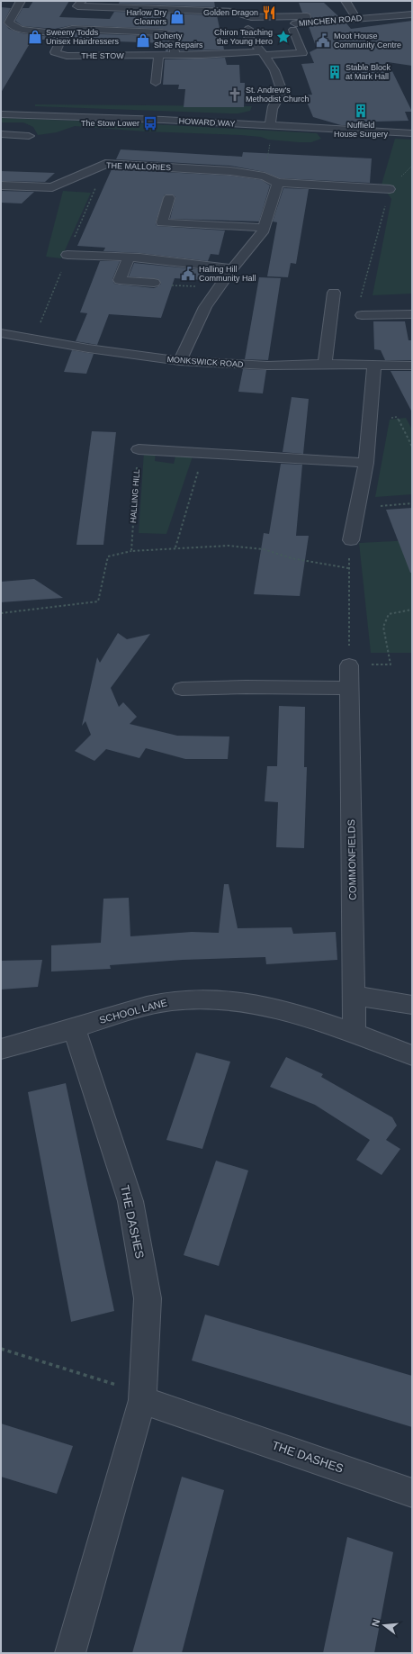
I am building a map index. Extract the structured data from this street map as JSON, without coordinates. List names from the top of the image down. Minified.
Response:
{"streets":{"street":["MINCHEN ROAD","THE STOW","HOWARD WAY","THE MALLORIES","MONKSWICK ROAD","COMMONFIELDS","SCHOOL LANE","THE DASHES"],"path":["HALLING HILL"]},"crossings":[["COMMONFIELDS","SCHOOL LANE"],["SCHOOL LANE","THE DASHES"]],"places":{"restaurant":["Golden Dragon"],"shop":["Harlow Dry Cleaners","Sweeny Todds Unisex Hairdressers","Doherty Shoe Repairs"],"place":["Chiron Teaching the Young Hero"],"public building":["Moot House Community Centre","Halling Hill Community Hall"],"building":["Stable Block at Mark Hall","Nuffield House Surgery"],"church":["St. Andrew's Methodist Church"],"bus stop":["The Stow Lower"]},"north":"left"}
